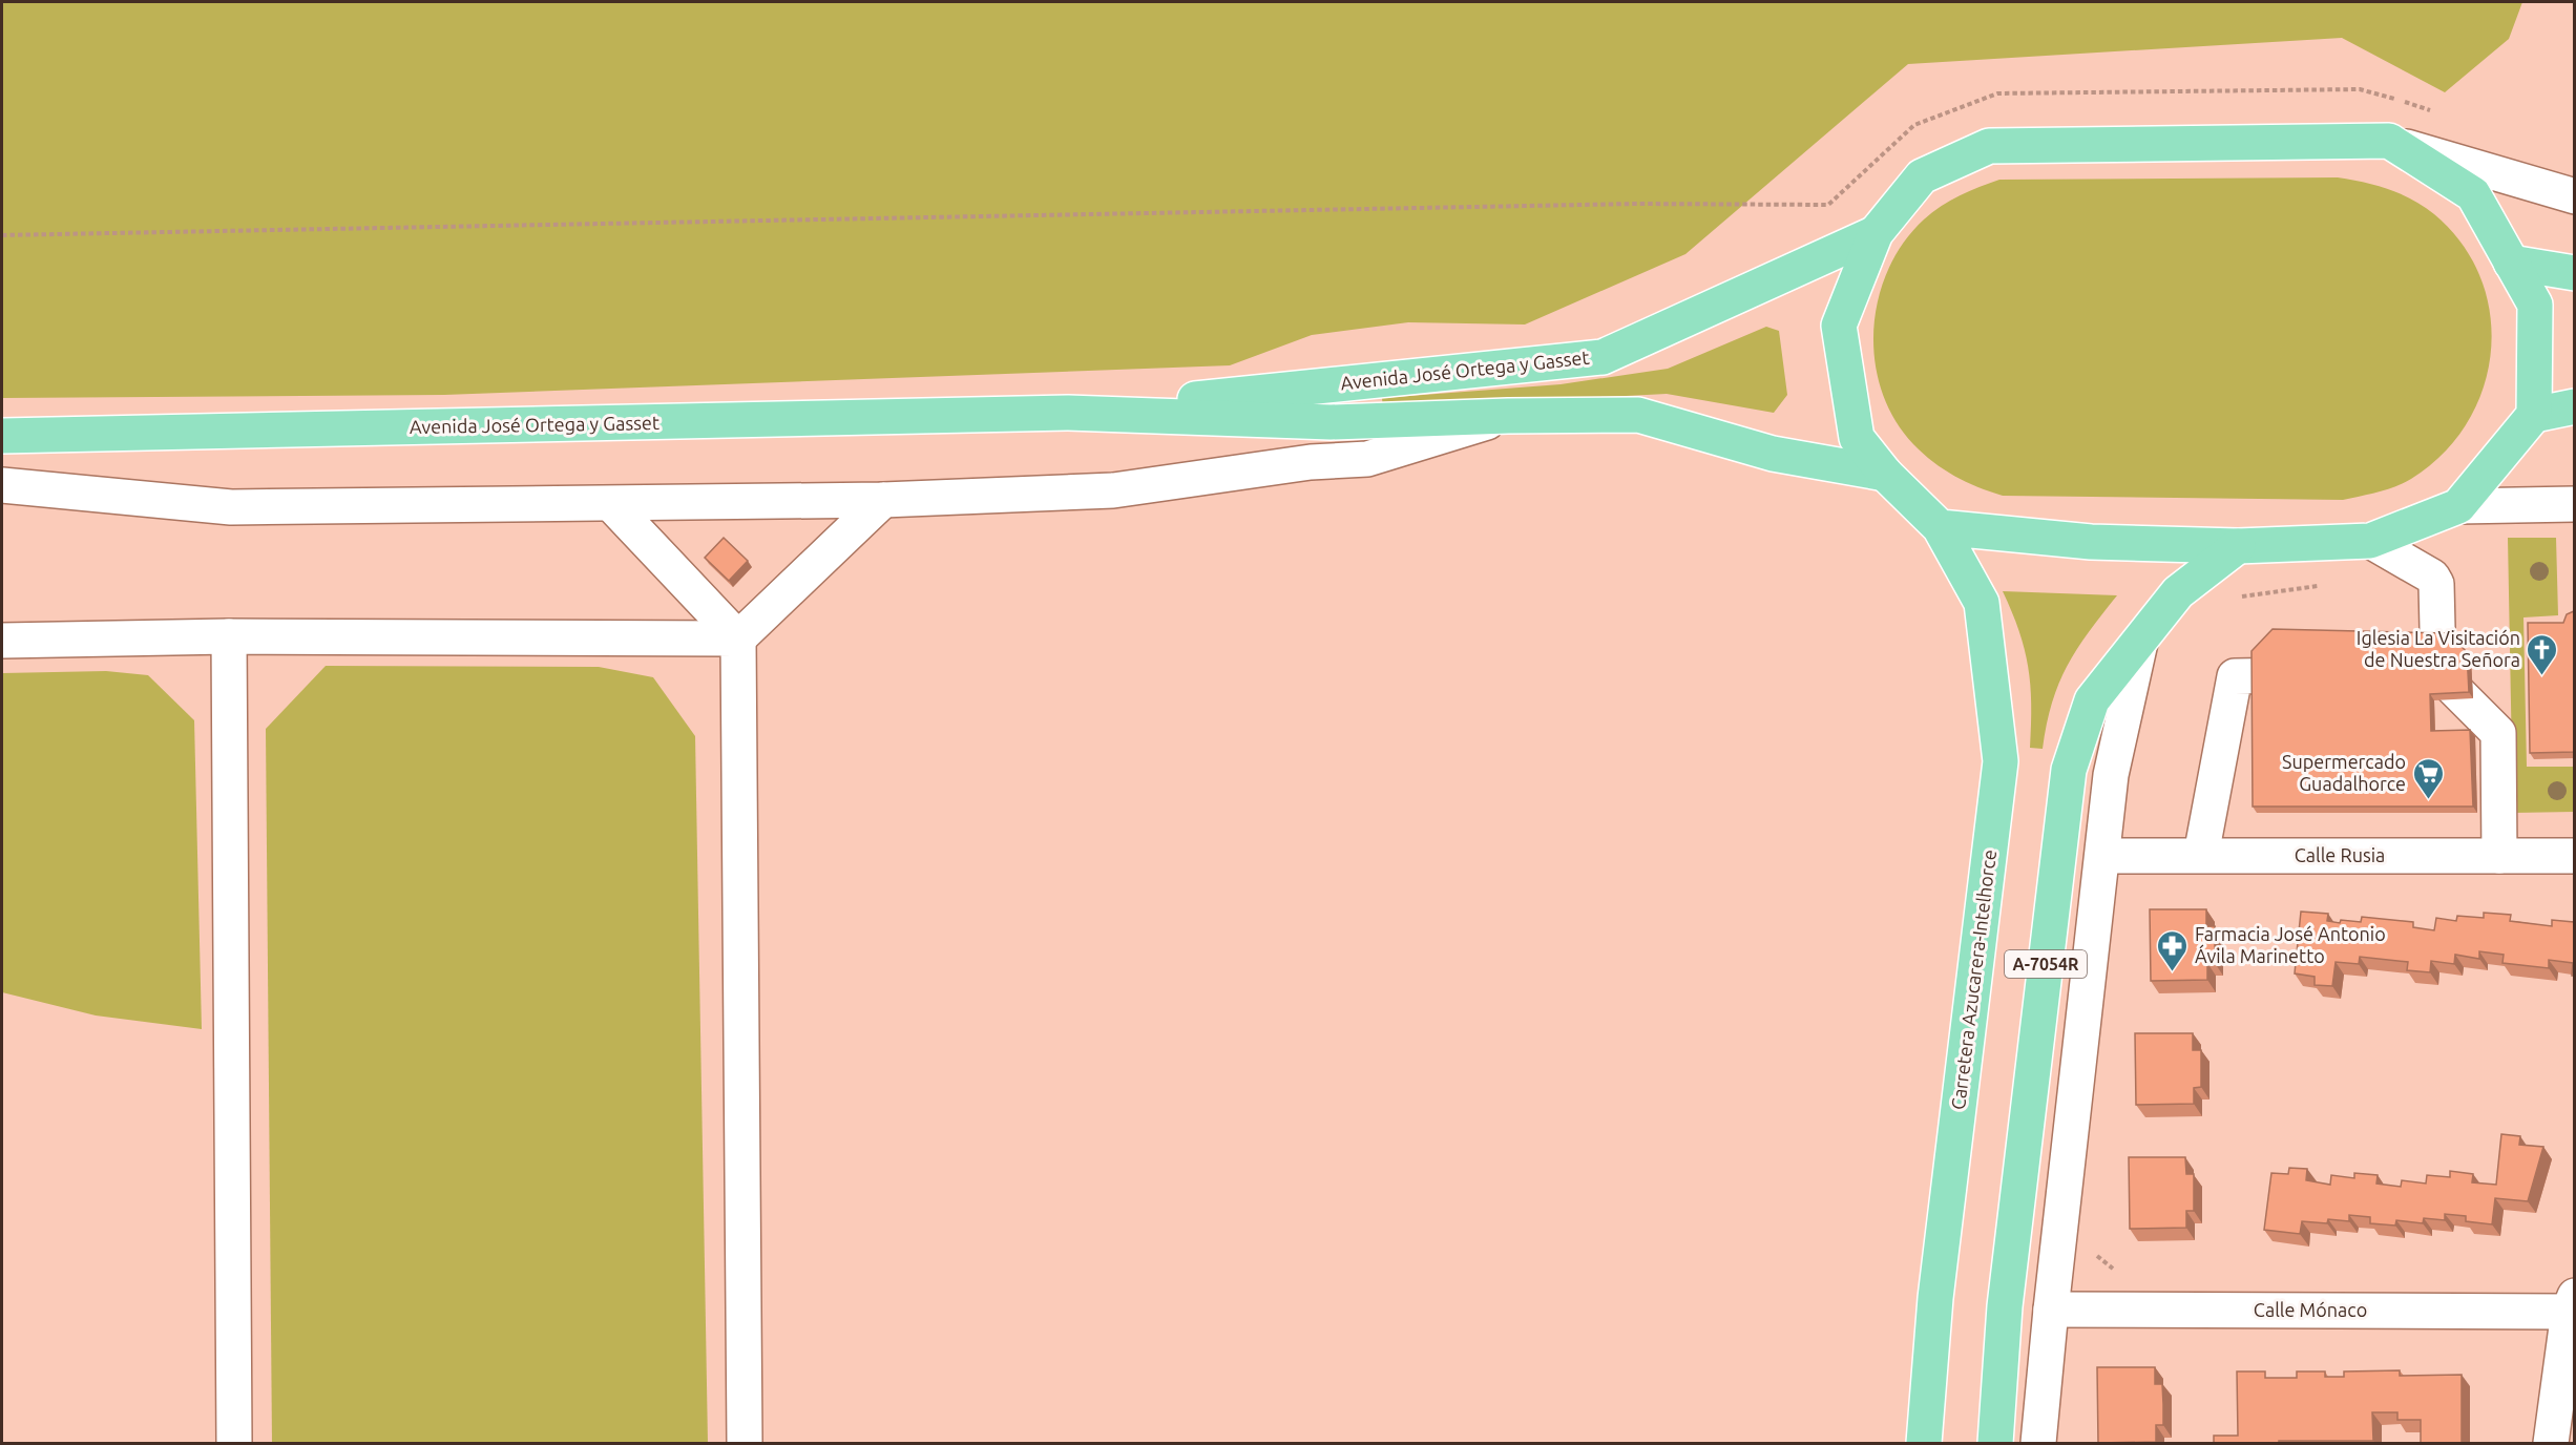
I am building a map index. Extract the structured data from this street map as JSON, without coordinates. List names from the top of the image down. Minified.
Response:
{"streets":{"main road":["Avenida José Ortega y Gasset","A-7054R","Carretera Azucarera-Intelhorce"],"street":["Calle Rusia","Calle Mónaco"]},"crossings":[["Avenida José Ortega y Gasset","Carretera Azucarera-Intelhorce"]],"places":{"church":["Iglesia La Visitación de Nuestra Señora"],"supermarket":["Supermercado Guadalhorce"],"pharmacy":["Farmacia José Antonio Ávila Marinetto"]}}
